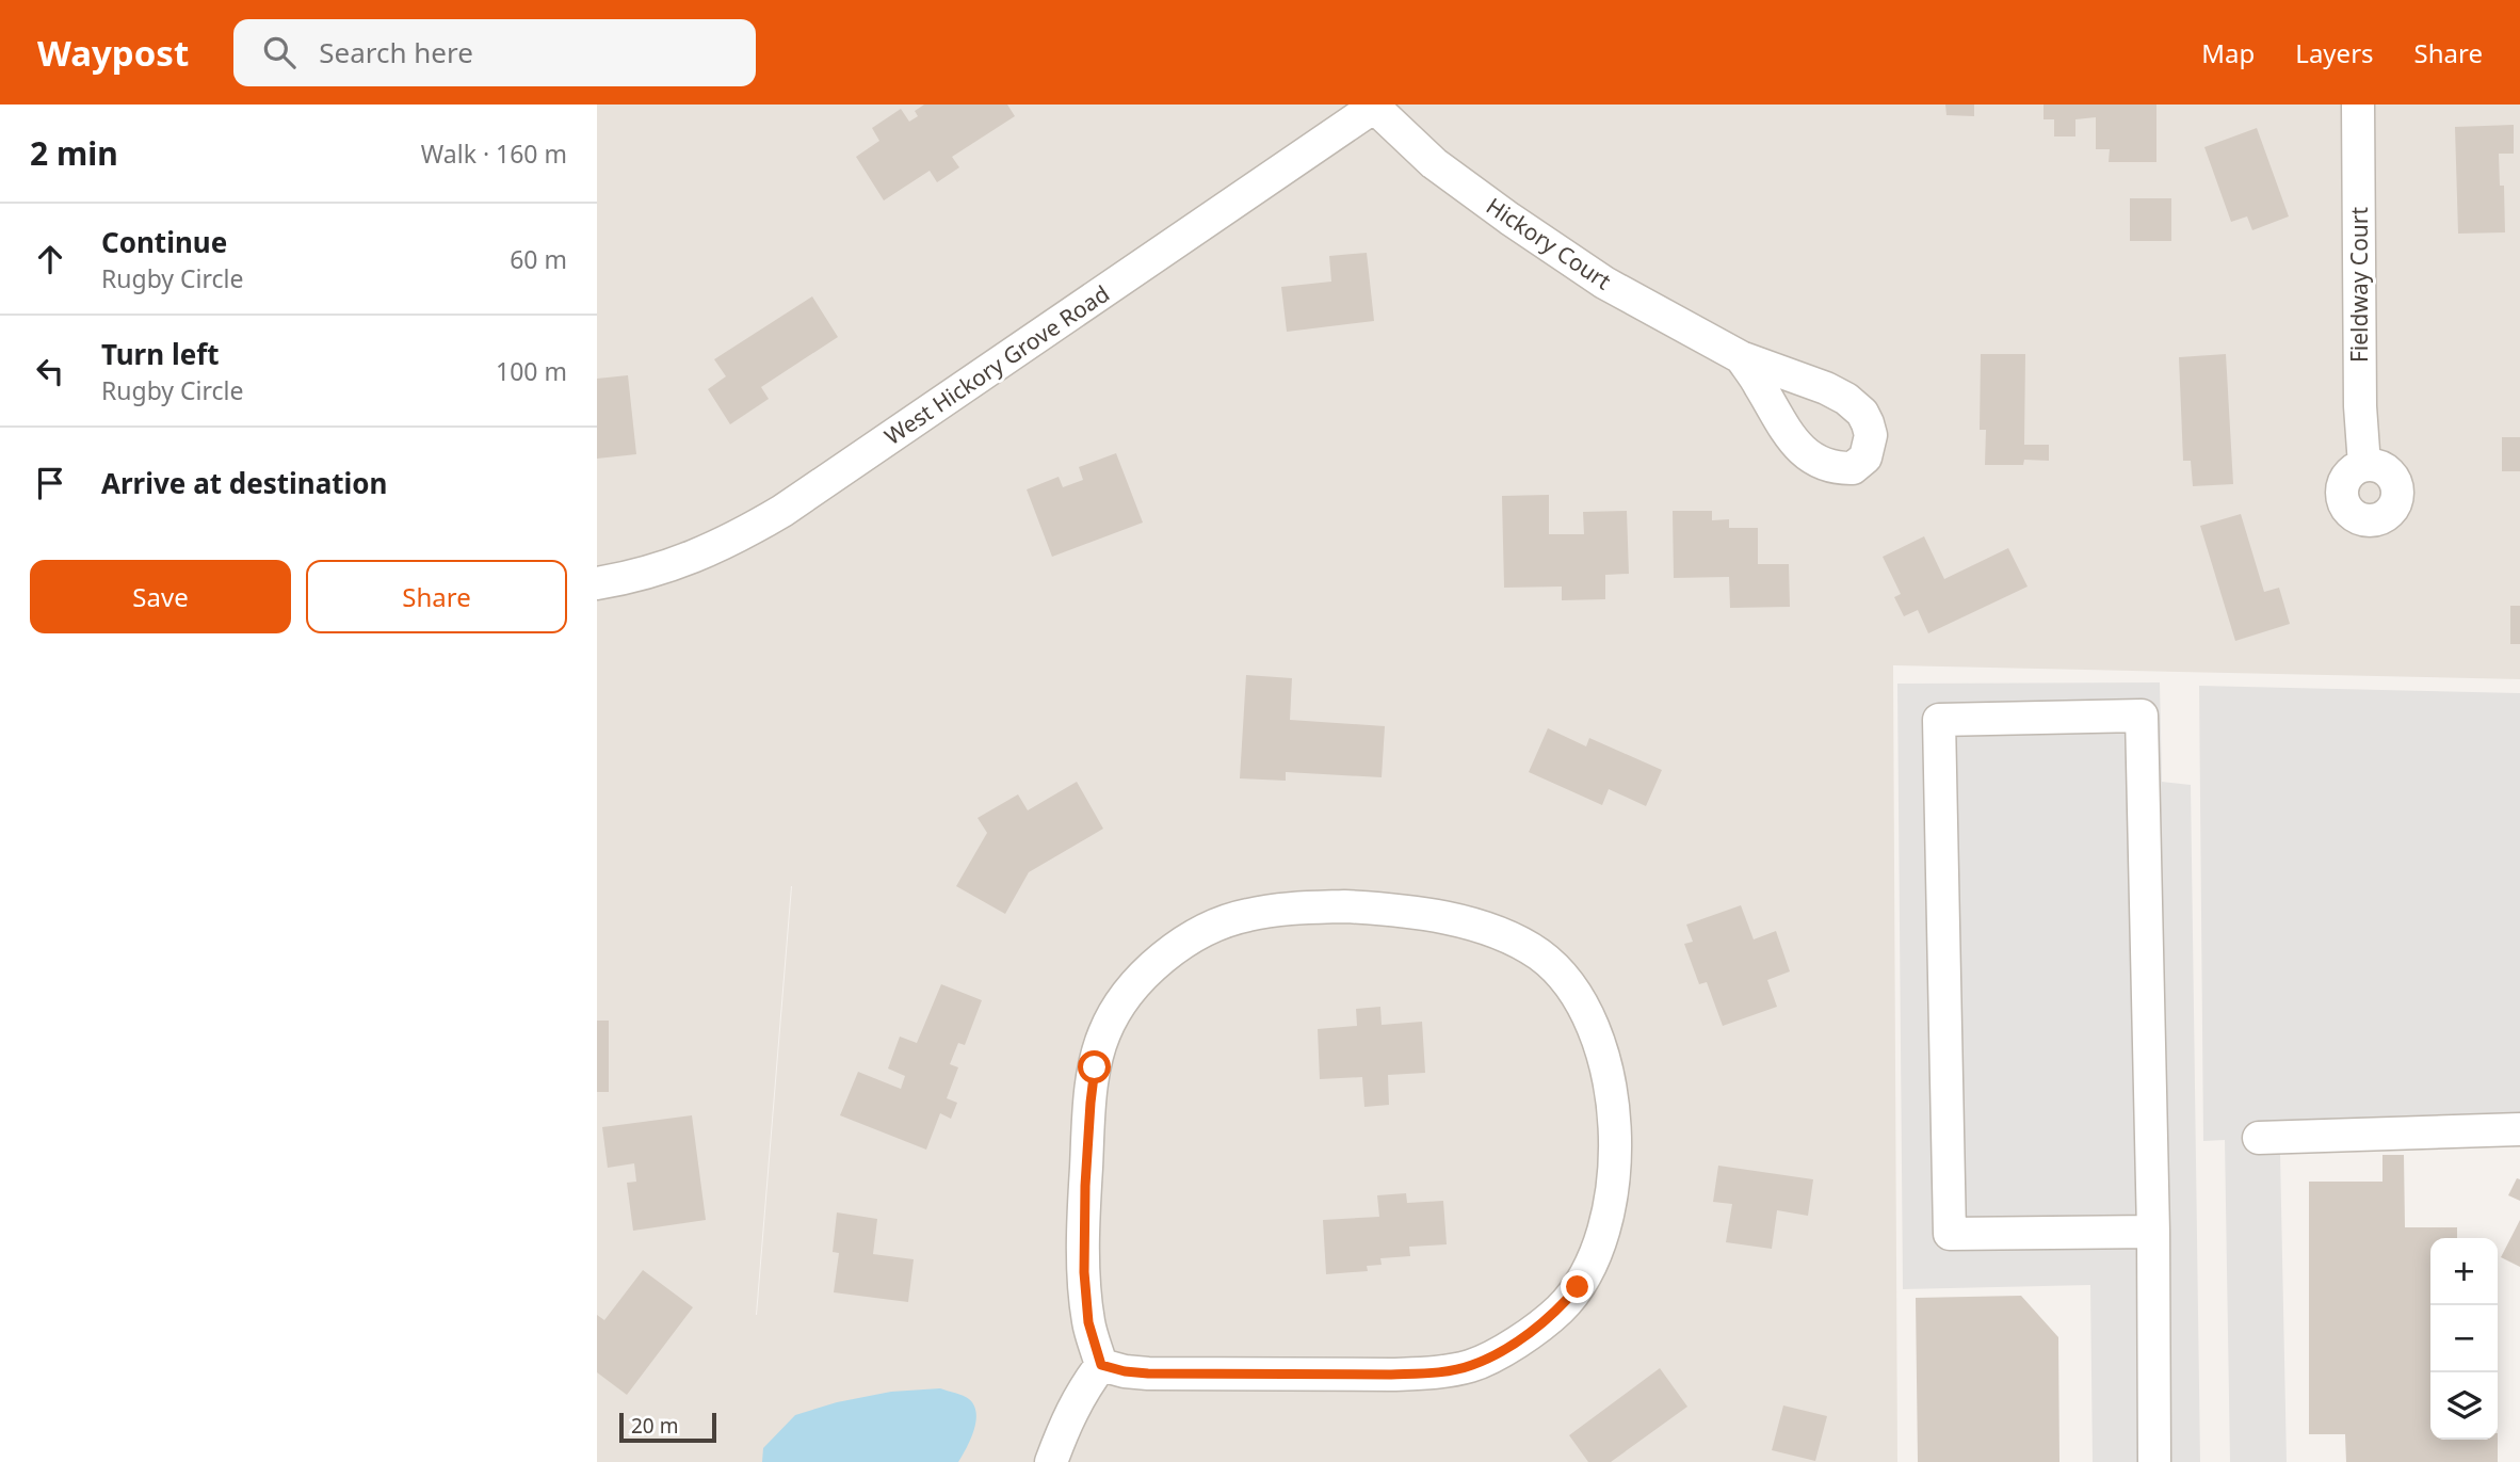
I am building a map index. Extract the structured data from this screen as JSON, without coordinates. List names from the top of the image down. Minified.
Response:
{"streets":{"street":["Hickory Court","Fieldway Court","West Hickory Grove Road"]},"crossings":[["Hickory Court","West Hickory Grove Road"]],"scale_bar":"20 m","page":{"header":"Waypost","search":"Search here","nav":["Map","Layers","Share"],"heading":["2 min","Walk · 160 m"],"list":[["Continue","Rugby Circle","60 m"],["Turn left","Rugby Circle","100 m"],"Arrive at destination"],"buttons":["Save","Share"],"map_buttons":["+","−"],"scale":"20 m"}}
